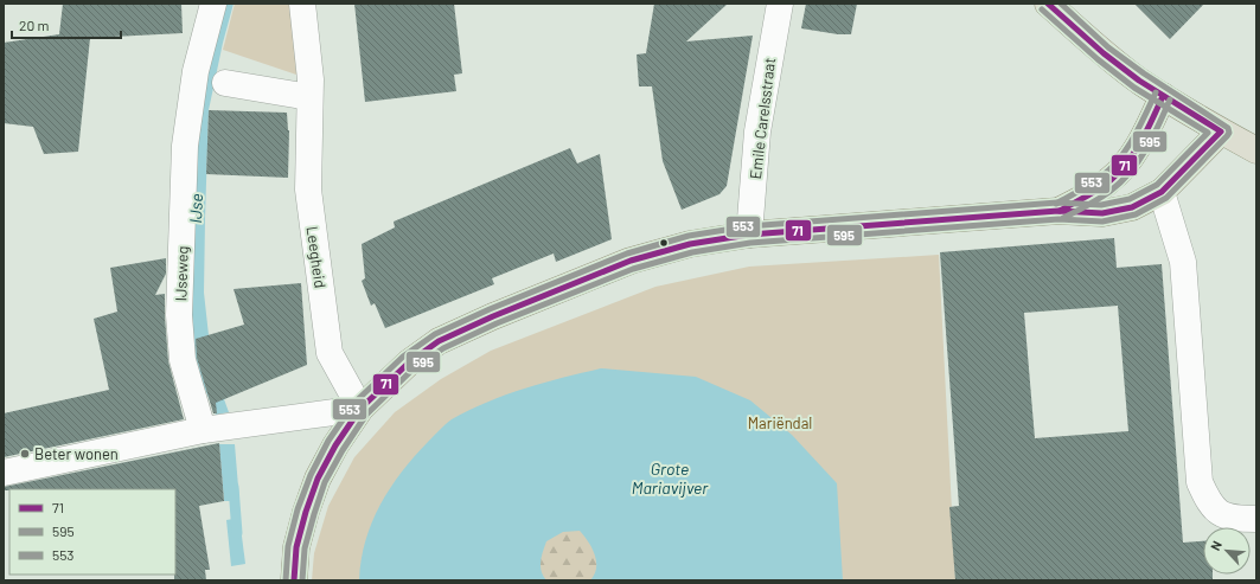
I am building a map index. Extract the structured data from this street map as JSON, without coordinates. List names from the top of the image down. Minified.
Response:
{"streets":{"street":["Emile Carelsstraat","Leegheid","IJseweg"]},"water":["IJse","Grote Mariavijver"],"parks":["Mariëndal"],"places":["Beter wonen"],"lines":["transit line 71","transit line 595","transit line 553"],"legend":["71","595","553"],"scale_bar":"20 m","north":"top left"}
